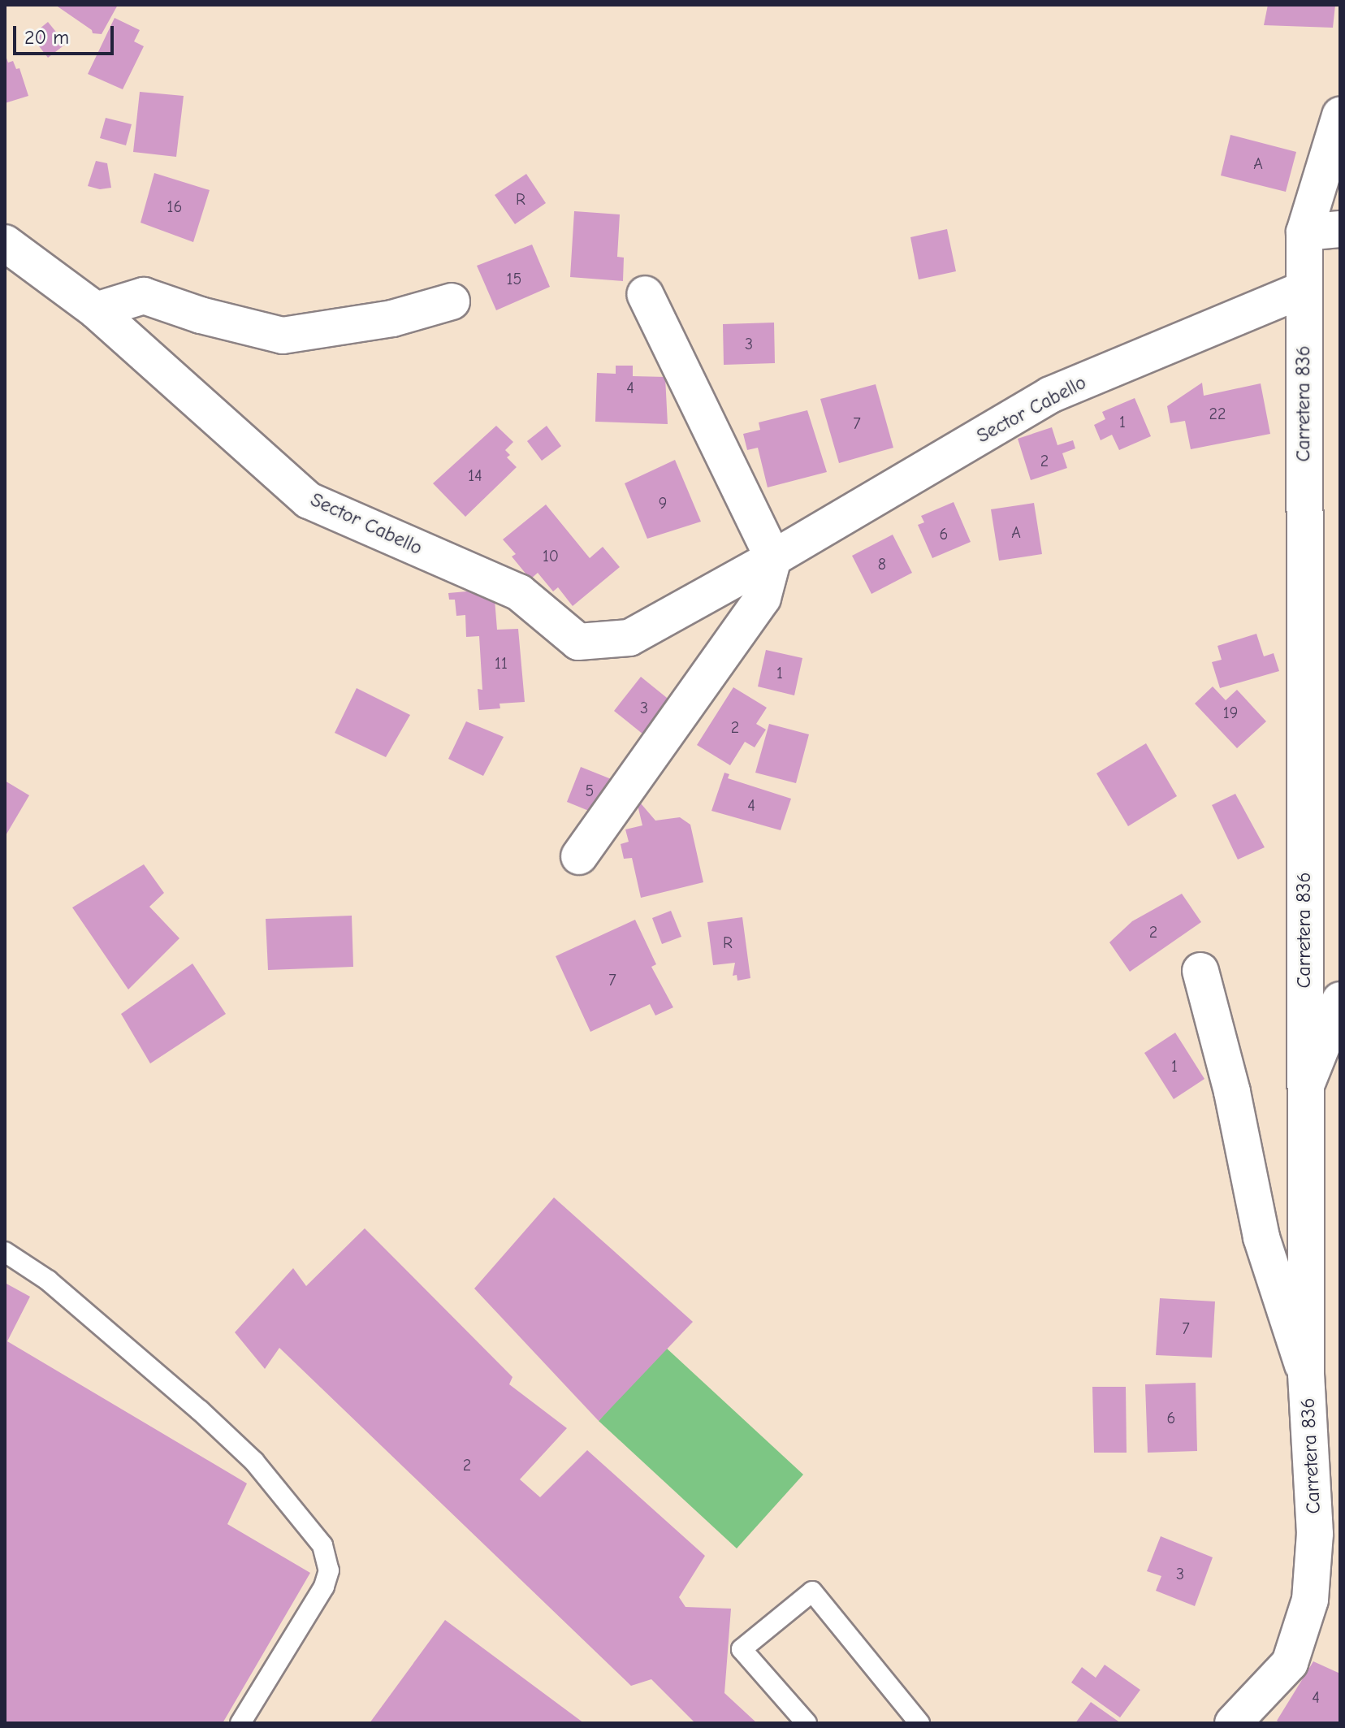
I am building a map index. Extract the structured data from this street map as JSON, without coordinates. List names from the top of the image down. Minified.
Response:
{"streets":{"street":["Carretera 836","Sector Cabello"]},"crossings":[["Carretera 836","Sector Cabello"]],"house_numbers":["A","R","16","15","3","4","22","1","7","2","14","9","A","6","10","8","11","1","3","19","2","5","4","2","R","7","1","7","6","2","3","4"],"scale_bar":"20 m"}
